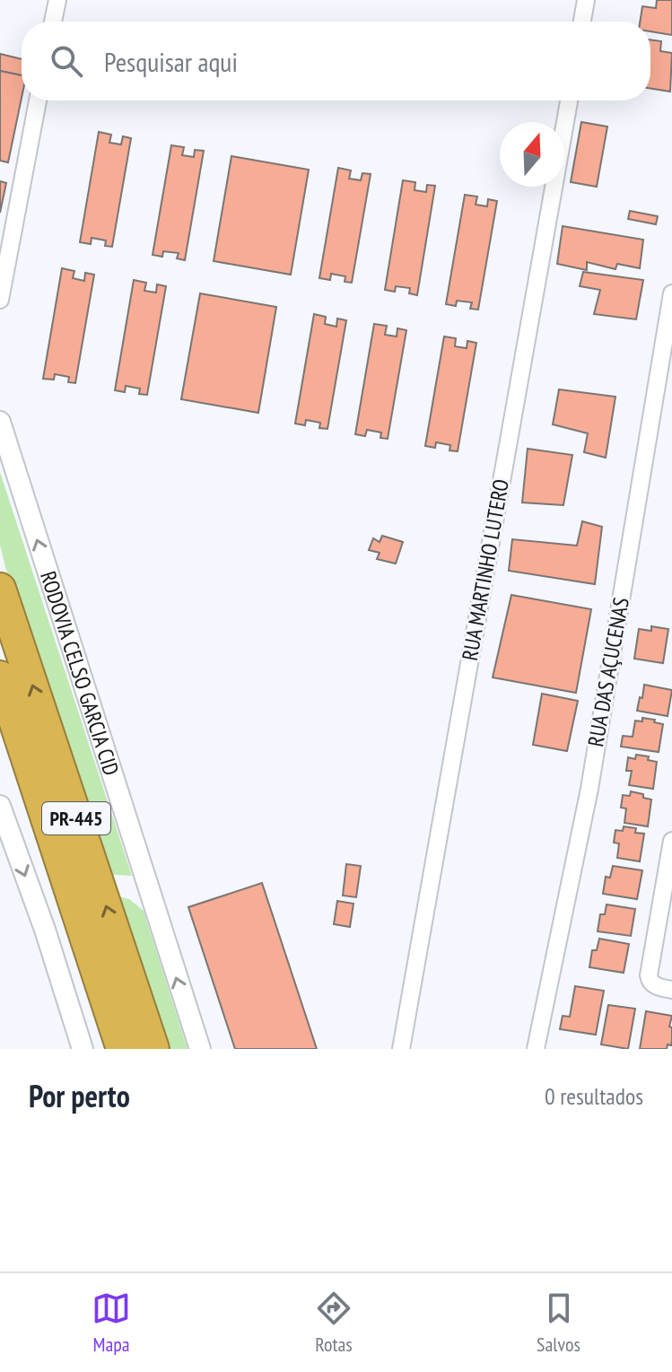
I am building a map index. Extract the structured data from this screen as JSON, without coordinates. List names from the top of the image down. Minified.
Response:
{"streets":{"highway":["PR-445"],"street":["RUA MARTINHO LUTERO","RUA DAS AÇUCENAS","RODOVIA CELSO GARCIA CID"]},"north":"top","page":{"search":"Pesquisar aqui","heading":["Por perto","0 resultados"],"nav":["Mapa","Rotas","Salvos"]}}
